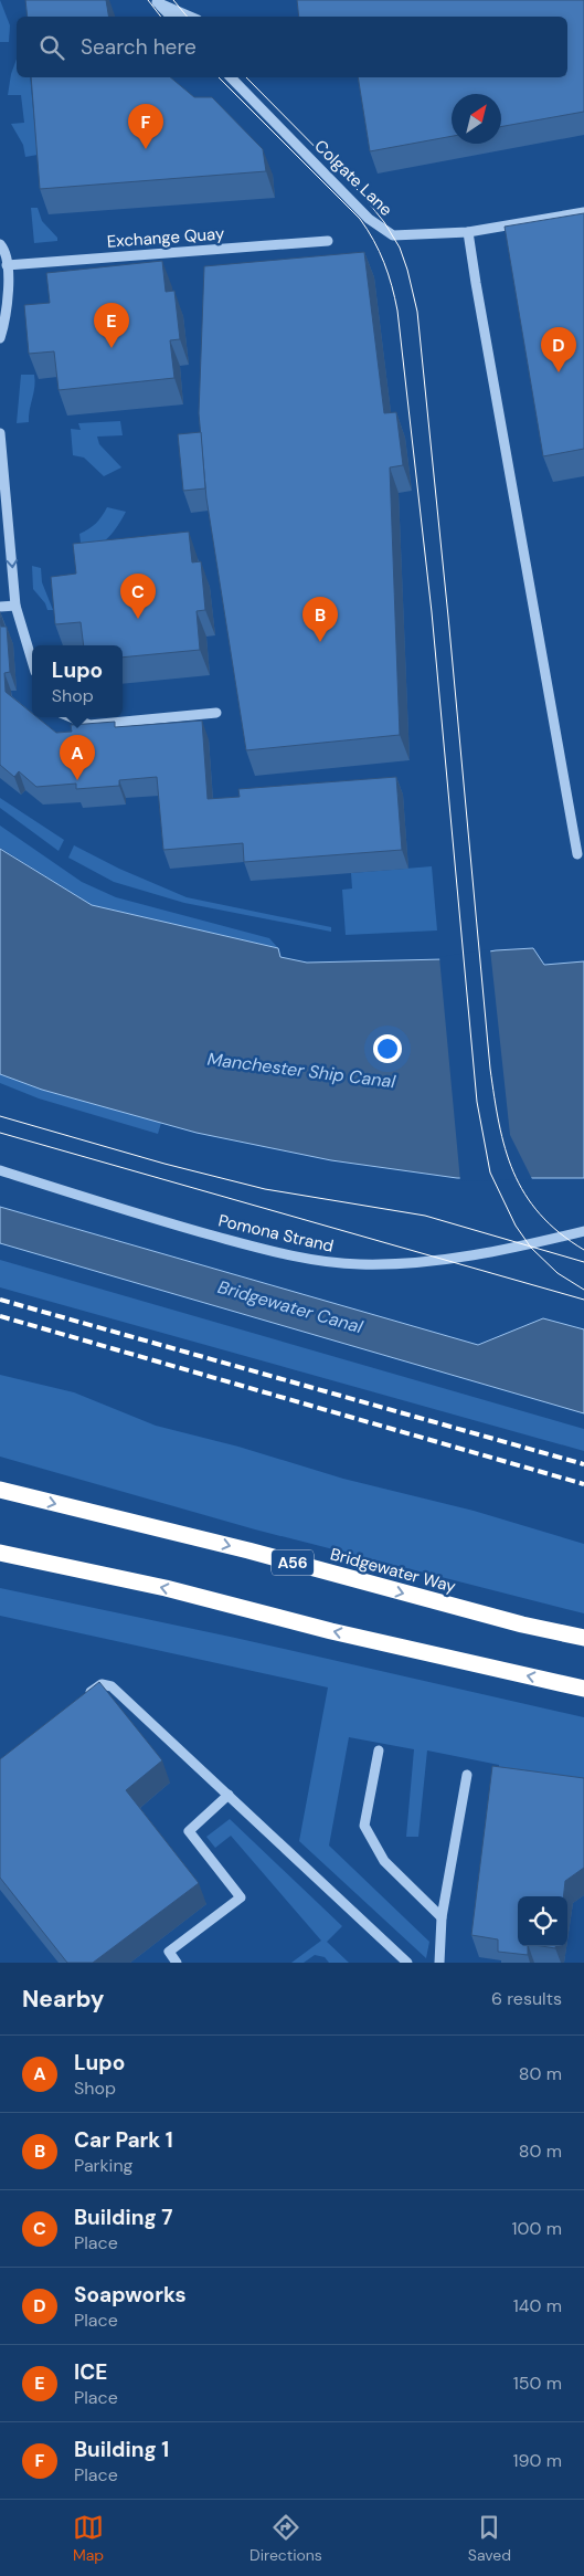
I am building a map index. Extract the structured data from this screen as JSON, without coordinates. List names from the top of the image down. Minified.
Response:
{"streets":{"highway":["A56","Bridgewater Way"],"street":["Colgate Lane","Exchange Quay","Pomona Strand"]},"water":["Manchester Ship Canal","Bridgewater Canal"],"north":"top right","page":{"search":"Search here","pins":["F","E","D","C","B","A"],"popup":["Lupo","Shop"],"heading":["Nearby","6 results"],"list":[{"mark":"A","name":"Lupo","note":"Shop","value":"80 m"},{"mark":"B","name":"Car Park 1","note":"Parking","value":"80 m"},{"mark":"C","name":"Building 7","note":"Place","value":"100 m"},{"mark":"D","name":"Soapworks","note":"Place","value":"140 m"},{"mark":"E","name":"ICE","note":"Place","value":"150 m"},{"mark":"F","name":"Building 1","note":"Place","value":"190 m"}],"nav":["Map","Directions","Saved"]}}
